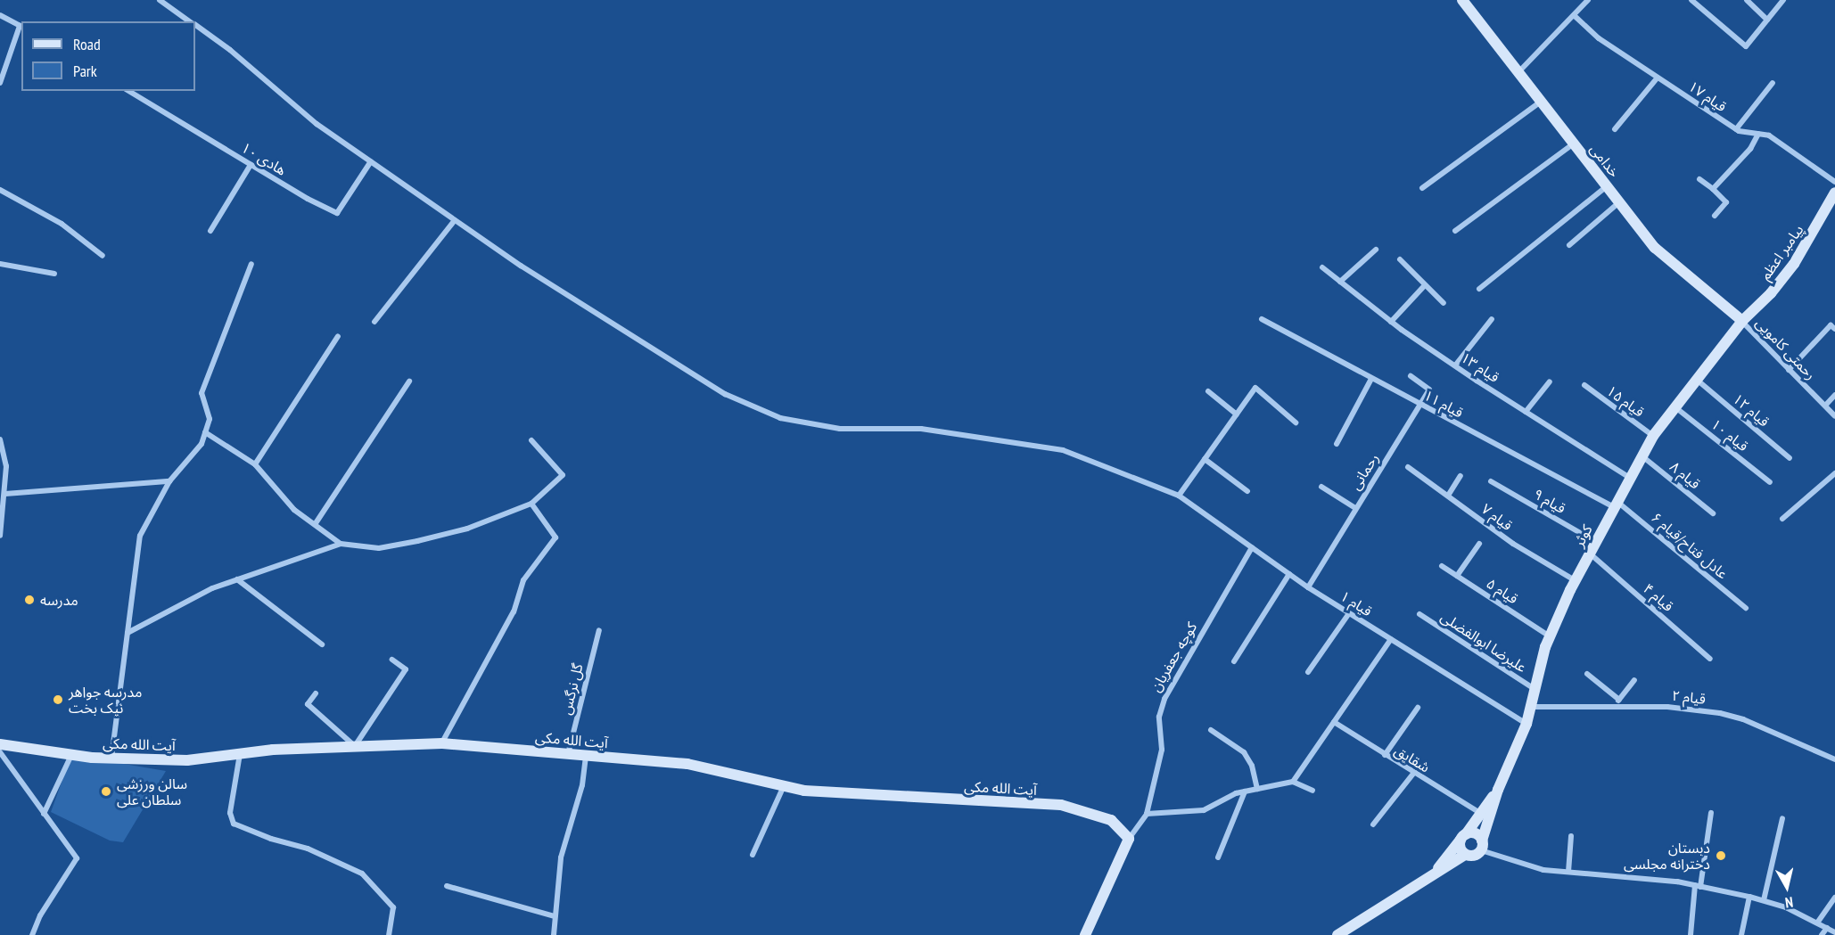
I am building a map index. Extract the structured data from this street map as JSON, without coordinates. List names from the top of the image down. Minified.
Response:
{"streets":{"street":["قیام ۱۷","هادی ۱۰","خدامی","پیامبر اعظم","رحمتی کامویی","قیام ۱۳","قیام ۱۵","قیام ۱۱","قیام ۱۲","قیام ۱۰","رحمانی","قیام ۸","قیام ۹","قیام ۷","کوثر","عادل فتاح/قیام ۶","قیام ۵","قیام ۴","قیام ۱","علیرضا ابوالفضلی","کوچه جعفریان","گل نرگس","قیام ۲","آیت الله مکی","شقایق"]},"crossings":[["هادی ۱۰","قیام ۱"],["خدامی","پیامبر اعظم"],["خدامی","رحمتی کامویی"],["خدامی","کوثر"],["پیامبر اعظم","رحمتی کامویی"],["پیامبر اعظم","کوثر"],["رحمتی کامویی","کوثر"],["قیام ۱۳","کوثر"],["قیام ۱۵","کوثر"],["قیام ۱۱","رحمانی"],["قیام ۱۱","کوثر"],["قیام ۱۱","عادل فتاح/قیام ۶"],["قیام ۱۲","کوثر"],["قیام ۱۰","کوثر"],["رحمانی","قیام ۱"],["قیام ۸","کوثر"],["قیام ۹","کوثر"],["قیام ۷","کوثر"],["کوثر","عادل فتاح/قیام ۶"],["کوثر","قیام ۵"],["کوثر","قیام ۴"],["کوثر","قیام ۱"],["کوثر","علیرضا ابوالفضلی"],["کوثر","قیام ۲"],["قیام ۱","کوچه جعفریان"],["کوچه جعفریان","آیت الله مکی"],["گل نرگس","آیت الله مکی"]],"places":["مدرسه","مدرسه جواهر نیک بخت","سالن ورزشی سلطان علی","دبستان دخترانه مجلسی"],"legend":["Road","Park"],"north":"bottom"}
